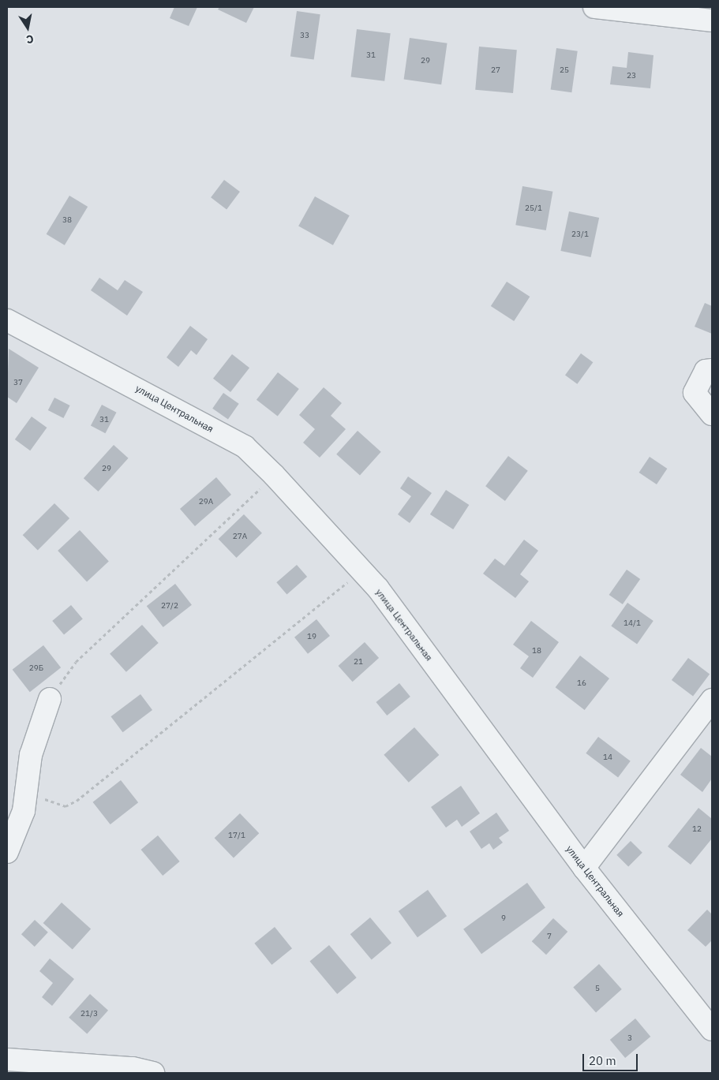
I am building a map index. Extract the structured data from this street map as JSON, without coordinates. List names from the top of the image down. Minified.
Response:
{"streets":{"street":["улица Центральная"]},"house_numbers":["33","31","29","27","25","23","25/1","38","23/1","37","31","29","29А","27А","27/2","14/1","19","18","21","29Б","16","14","12","17/1","9","7","5","21/3","3"],"scale_bar":"20 m","north":"bottom"}
